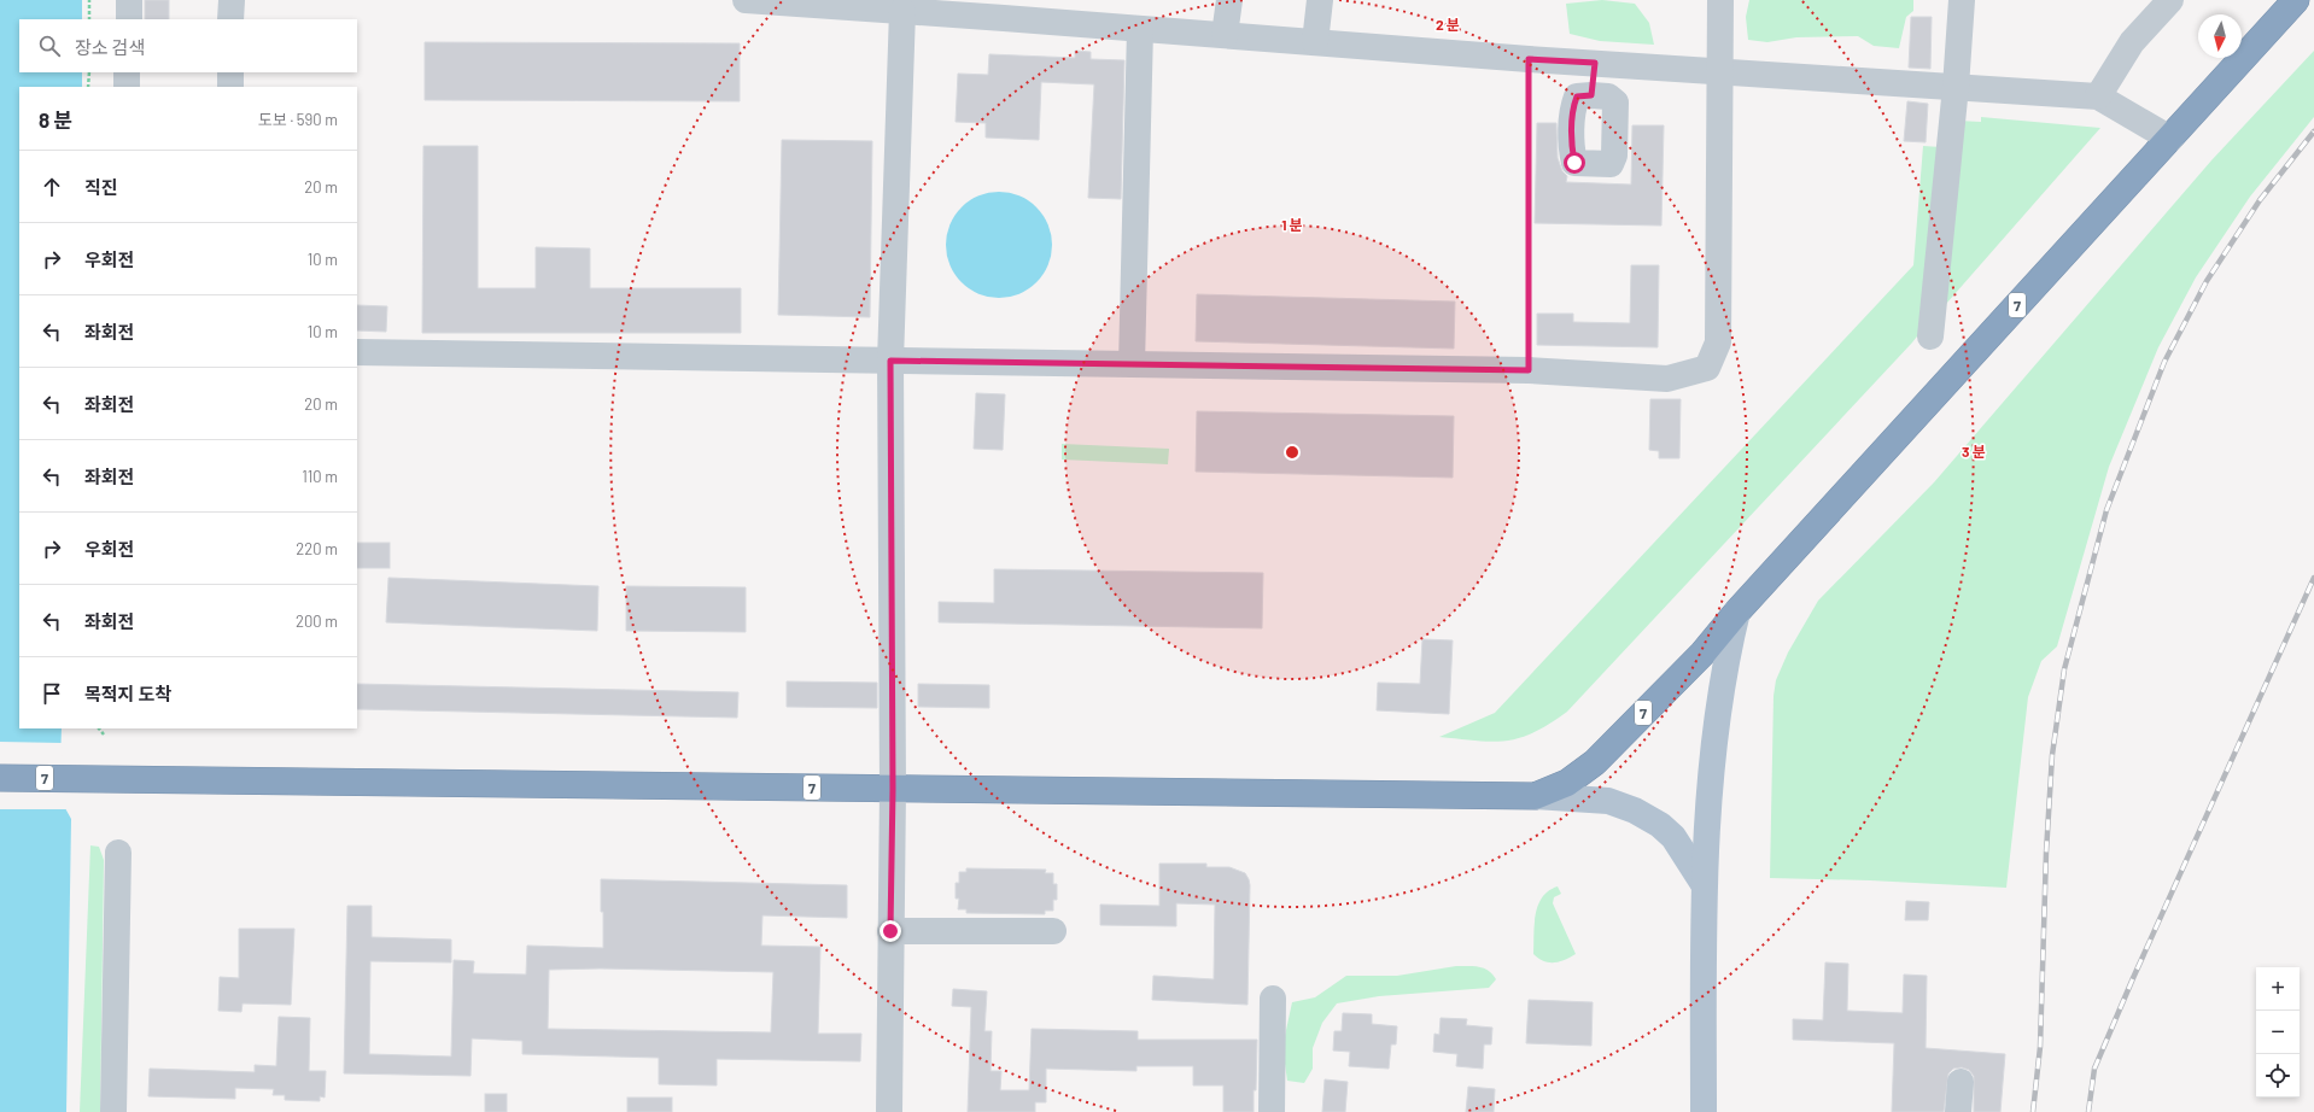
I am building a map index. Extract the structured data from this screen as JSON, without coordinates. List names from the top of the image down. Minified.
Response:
{"streets":{"highway":["7"]},"north":"bottom","page":{"search":"장소 검색","heading":["8 분","도보 · 590 m"],"list":[["직진","20 m"],["우회전","10 m"],["좌회전","10 m"],["좌회전","20 m"],["좌회전","110 m"],["우회전","220 m"],["좌회전","200 m"],"목적지 도착"],"map_buttons":["+","−"]},"rings":["2 분","1 분","3 분"]}
